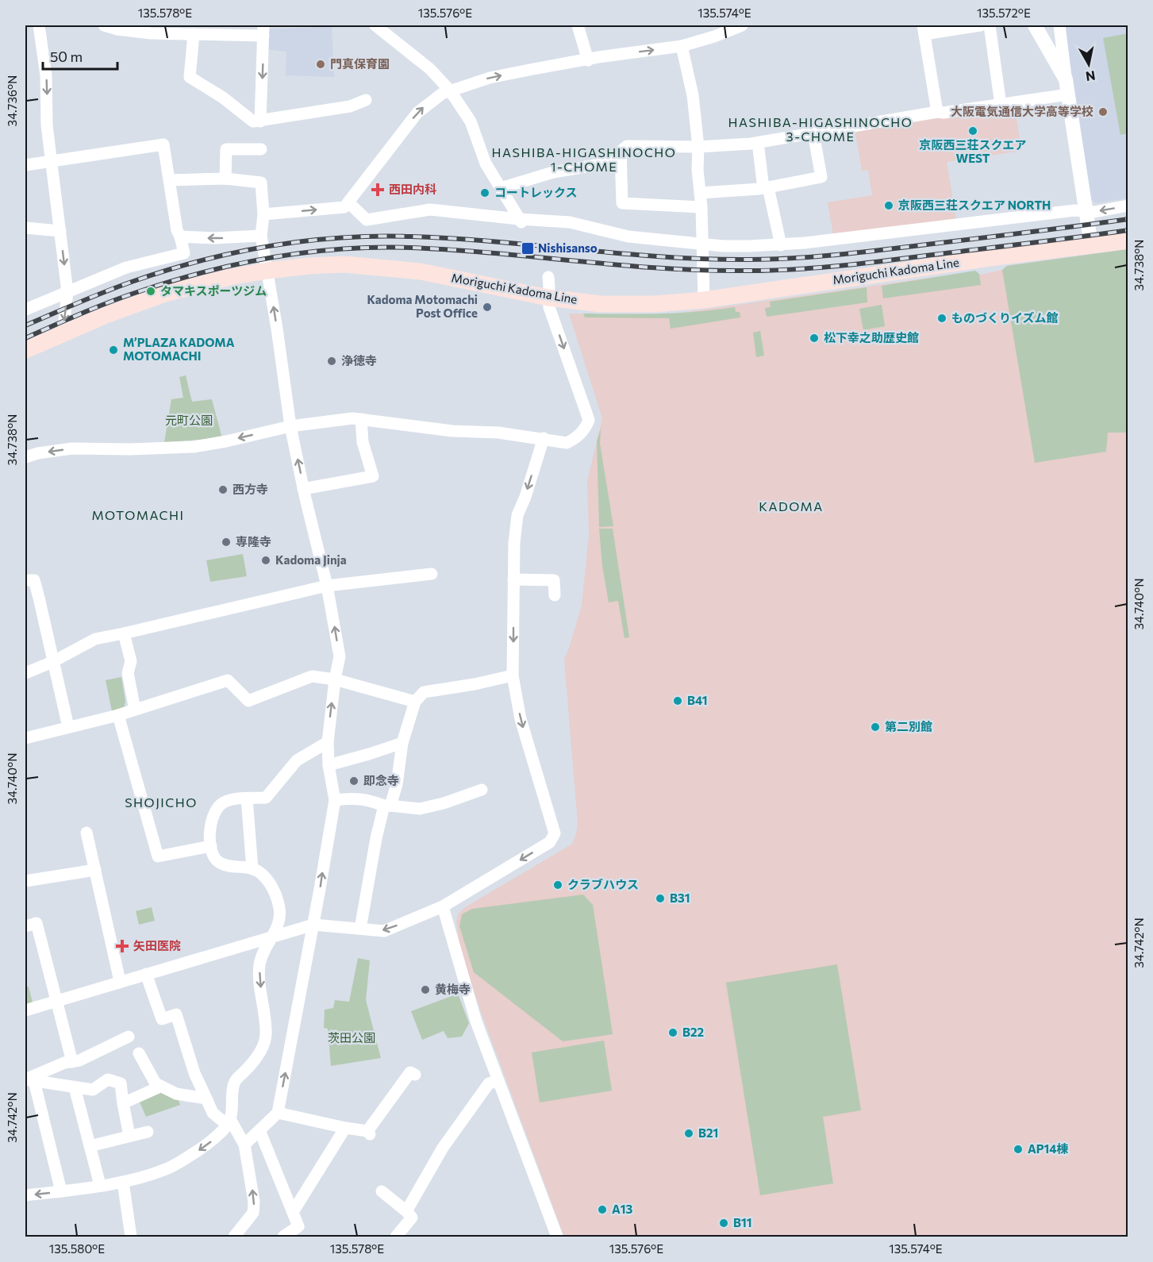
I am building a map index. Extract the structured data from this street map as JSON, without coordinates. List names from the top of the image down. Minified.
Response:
{"streets":{"main road":["Moriguchi Kadoma Line"]},"districts":["HASHIBA-HIGASHINOCHO 3-CHOME","HASHIBA-HIGASHINOCHO 1-CHOME","KADOMA","MOTOMACHI","SHOJICHO"],"parks":["元町公園","茨田公園"],"places":{"other":["門真保育園","大阪電気通信大学高等学校","京阪西三荘スクエア WEST","コートレックス","京阪西三荘スクエア NORTH","タマキスポーツジム","Kadoma Motomachi Post Office","ものづくりイズム館","松下幸之助歴史館","M’PLAZA KADOMA MOTOMACHI","浄徳寺","西方寺","専隆寺","Kadoma Jinja","B41","第二別館","即念寺","クラブハウス","B31","黄梅寺","B22","B21","AP14棟","A13","B11"],"health":["西田内科","矢田医院"],"transit":["Nishisanso"]},"scale_bar":"50 m","north":"bottom","coordinates":["135.578°E","135.576°E","135.574°E","135.572°E","34.736°N","34.738°N","34.740°N","34.742°N","135.580°E"]}
